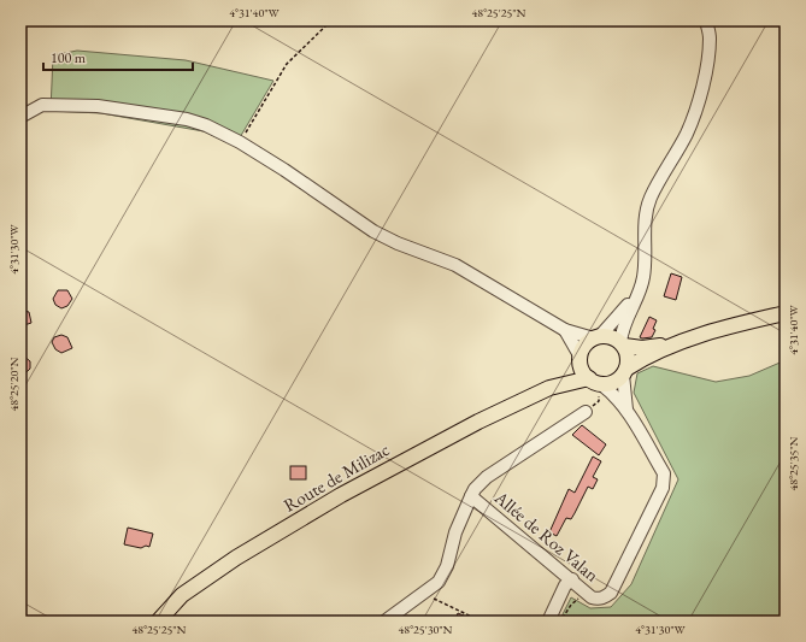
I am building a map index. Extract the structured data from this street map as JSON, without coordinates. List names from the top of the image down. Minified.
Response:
{"streets":{"main road":["Route de Milizac"],"street":["Allée de Roz Valan"]},"crossings":[["Route de Milizac","Allée de Roz Valan"]],"scale_bar":"100 m","coordinates":["4°31'40\"W","48°25'25\"N","4°31'30\"W","48°25'20\"N","48°25'35\"N","48°25'30\"N"]}
